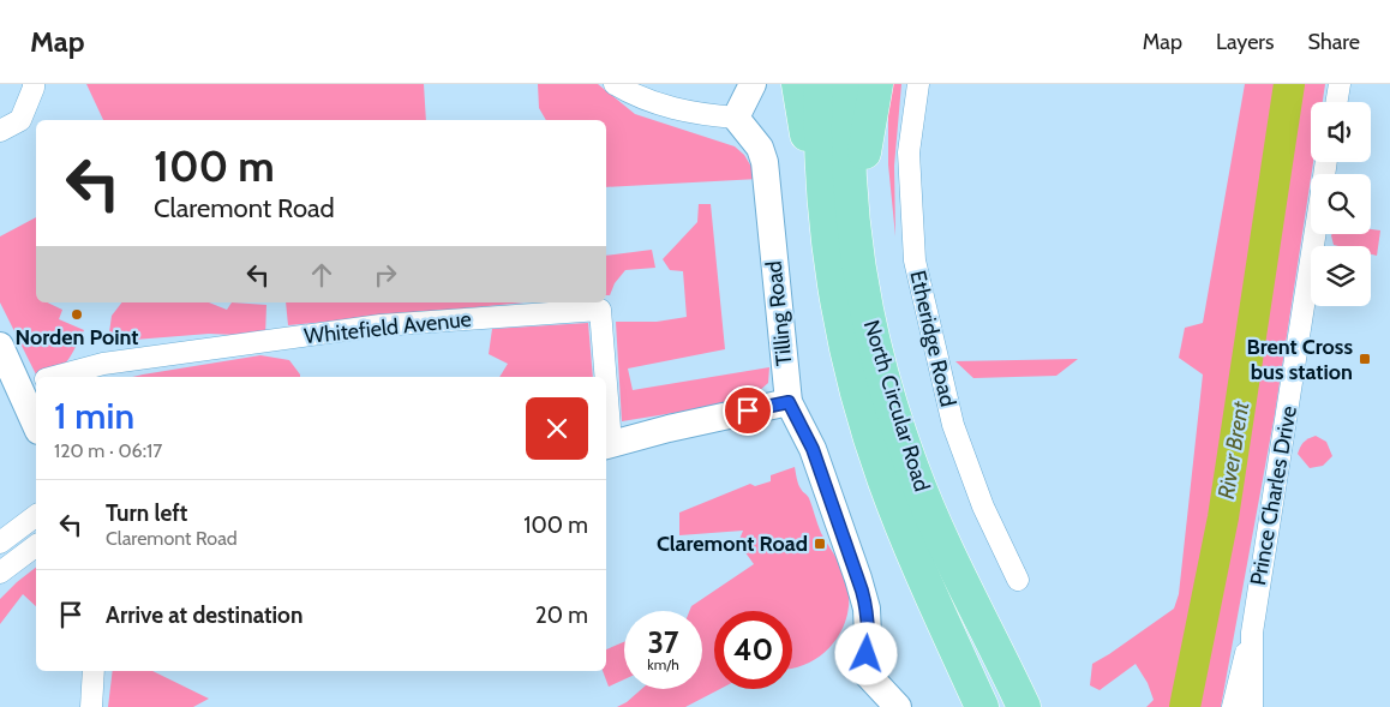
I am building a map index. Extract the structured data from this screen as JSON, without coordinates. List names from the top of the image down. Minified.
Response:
{"streets":{"highway":["North Circular Road"],"street":["Tilling Road","Whitefield Avenue","Etheridge Road","Prince Charles Drive"]},"water":["River Brent"],"places":{"other":["Norden Point"],"transit":["Brent Cross bus station","Claremont Road"]},"page":{"header":"Map","nav":["Map","Layers","Share"],"turn":["100 m","Claremont Road"],"heading":["1 min","120 m · 06:17"],"list":[{"name":"Turn left","note":"Claremont Road","value":"100 m"},{"name":"Arrive at destination","value":"20 m"}],"speed":"37 km/h","limit":"40"}}
